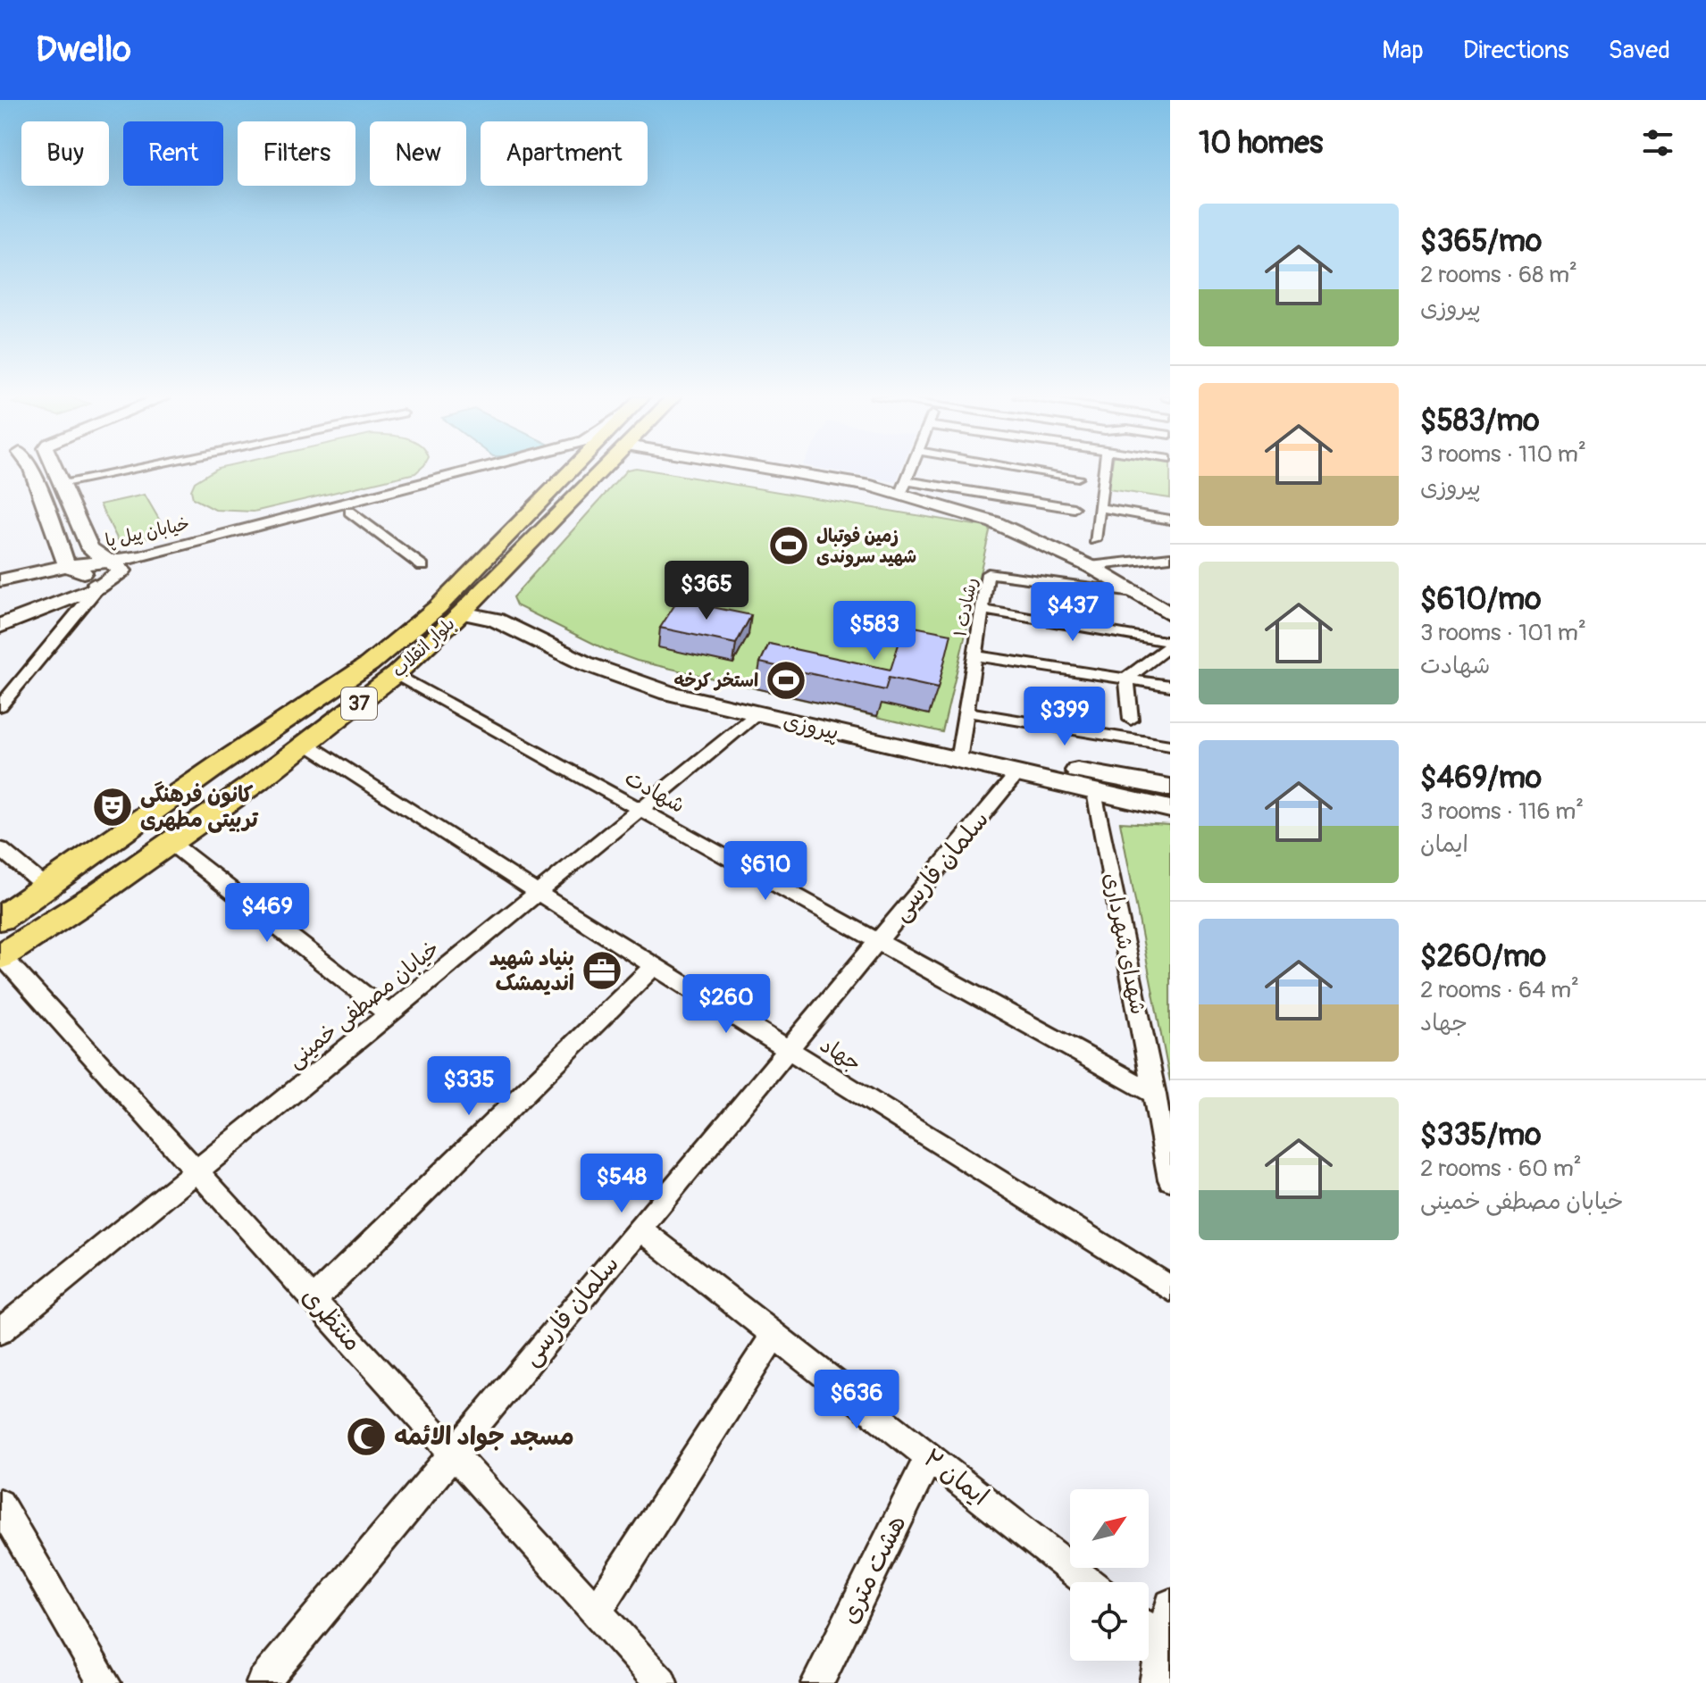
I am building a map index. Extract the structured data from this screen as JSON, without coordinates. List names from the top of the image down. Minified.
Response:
{"streets":{"main road":["خیابان پیل پا","بلوار انقلاب","37","پیروزی"],"street":["رشادت ۱","شهادت","سلمان فارسی","شهدای شهرداری","خیابان مصطفی خمینی","جهاد","منتظری","ایمان ۲","هشت متری"]},"crossings":[["رشادت ۱","پیروزی"],["بلوار انقلاب","پیروزی"],["بلوار انقلاب","شهادت"],["بلوار انقلاب","جهاد"],["بلوار انقلاب","منتظری"],["پیروزی","سلمان فارسی"],["پیروزی","شهدای شهرداری"],["پیروزی","خیابان مصطفی خمینی"],["شهادت","سلمان فارسی"],["شهادت","شهدای شهرداری"],["شهادت","خیابان مصطفی خمینی"],["سلمان فارسی","جهاد"],["سلمان فارسی","منتظری"],["سلمان فارسی","ایمان ۲"],["خیابان مصطفی خمینی","جهاد"],["خیابان مصطفی خمینی","منتظری"],["ایمان ۲","هشت متری"]],"places":{"sports":["زمین فوتبال شهید سروندی","استخر کرخه"],"theatre":["کانون فرهنگی تربیتی مطهری"],"office":["بنیاد شهید اندیمشک"],"mosque":["مسجد جواد الائمه"]},"north":"top right","page":{"header":"Dwello","nav":["Map","Directions","Saved"],"heading":"10 homes","chip":["Buy","Rent","Filters","New","Apartment"],"list":[{"name":"$365/mo","note":"2 rooms · 68 m² · پیروزی"},{"name":"$583/mo","note":"3 rooms · 110 m² · پیروزی"},{"name":"$610/mo","note":"3 rooms · 101 m² · شهادت"},{"name":"$469/mo","note":"3 rooms · 116 m² · ایمان"},{"name":"$260/mo","note":"2 rooms · 64 m² · جهاد"},{"name":"$335/mo","note":"2 rooms · 60 m² · خیابان مصطفی خمینی"}],"price":["$365","$437","$583","$399","$610","$469","$260","$335","$548","$636"]}}
